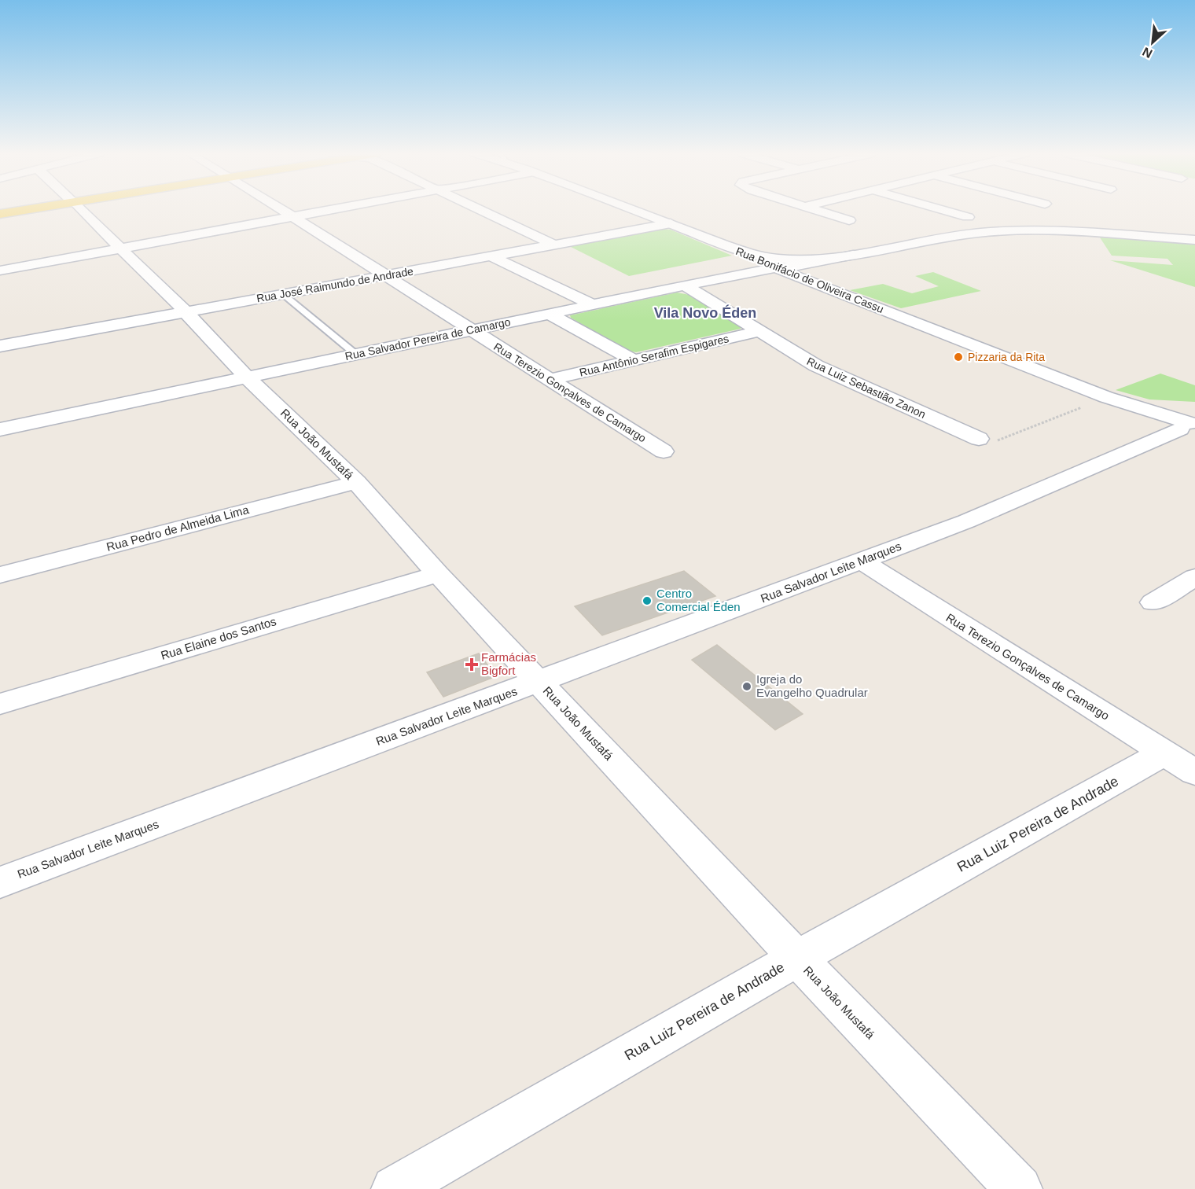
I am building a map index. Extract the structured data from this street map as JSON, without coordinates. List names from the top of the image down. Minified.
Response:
{"streets":{"street":["Rua Bonifácio de Oliveira Cassu","Rua José Raimundo de Andrade","Rua Salvador Pereira de Camargo","Rua Antônio Serafim Espigares","Rua Luiz Sebastião Zanon","Rua Terezio Gonçalves de Camargo","Rua João Mustafá","Rua Pedro de Almeida Lima","Rua Salvador Leite Marques","Rua Elaine dos Santos","Rua Luiz Pereira de Andrade"]},"crossings":[["Rua Bonifácio de Oliveira Cassu","Rua José Raimundo de Andrade"],["Rua Bonifácio de Oliveira Cassu","Rua Salvador Pereira de Camargo"],["Rua Bonifácio de Oliveira Cassu","Rua Salvador Leite Marques"],["Rua José Raimundo de Andrade","Rua Terezio Gonçalves de Camargo"],["Rua José Raimundo de Andrade","Rua João Mustafá"],["Rua Salvador Pereira de Camargo","Rua Luiz Sebastião Zanon"],["Rua Salvador Pereira de Camargo","Rua Terezio Gonçalves de Camargo"],["Rua Salvador Pereira de Camargo","Rua João Mustafá"],["Rua Antônio Serafim Espigares","Rua Luiz Sebastião Zanon"],["Rua Antônio Serafim Espigares","Rua Terezio Gonçalves de Camargo"],["Rua Terezio Gonçalves de Camargo","Rua Salvador Leite Marques"],["Rua Terezio Gonçalves de Camargo","Rua Luiz Pereira de Andrade"],["Rua João Mustafá","Rua Pedro de Almeida Lima"],["Rua João Mustafá","Rua Salvador Leite Marques"],["Rua João Mustafá","Rua Elaine dos Santos"],["Rua João Mustafá","Rua Luiz Pereira de Andrade"]],"districts":["Vila Novo Éden"],"places":{"other":["Pizzaria da Rita","Centro Comercial Éden","Igreja do Evangelho Quadrular"],"health":["Farmácias Bigfort"]},"north":"bottom left"}
